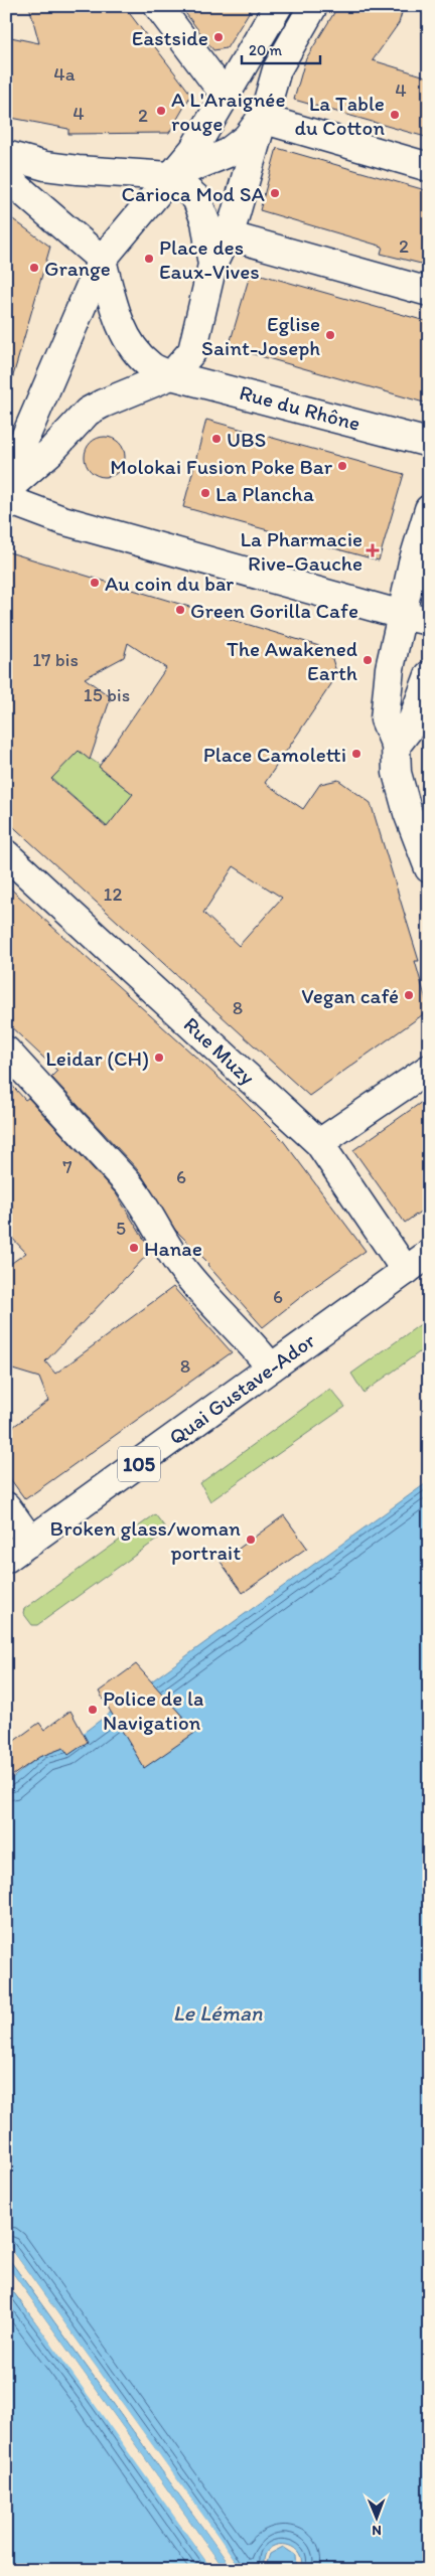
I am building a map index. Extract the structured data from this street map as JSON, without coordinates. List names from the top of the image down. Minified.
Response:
{"streets":{"street":["Rue du Rhône","Rue Muzy","Quai Gustave-Ador","105"]},"crossings":[["Rue Muzy","Quai Gustave-Ador"]],"water":["Le Léman"],"places":{"other":["Eastside","A L'Araignée rouge","La Table du Cotton","Carioca Mod SA","Place des Eaux-Vives","Grange","Eglise Saint-Joseph","UBS","Molokai Fusion Poke Bar","La Plancha","Au coin du bar","Green Gorilla Cafe","The Awakened Earth","Place Camoletti","Vegan café","Leidar (CH)","Hanae","Broken glass/woman portrait","Police de la Navigation"],"health":["La Pharmacie Rive-Gauche"]},"house_numbers":["4a","4","4","2","2","17 bis","15 bis","12","8","7","6","5","6","8"],"scale_bar":"20 m","north":"bottom"}
